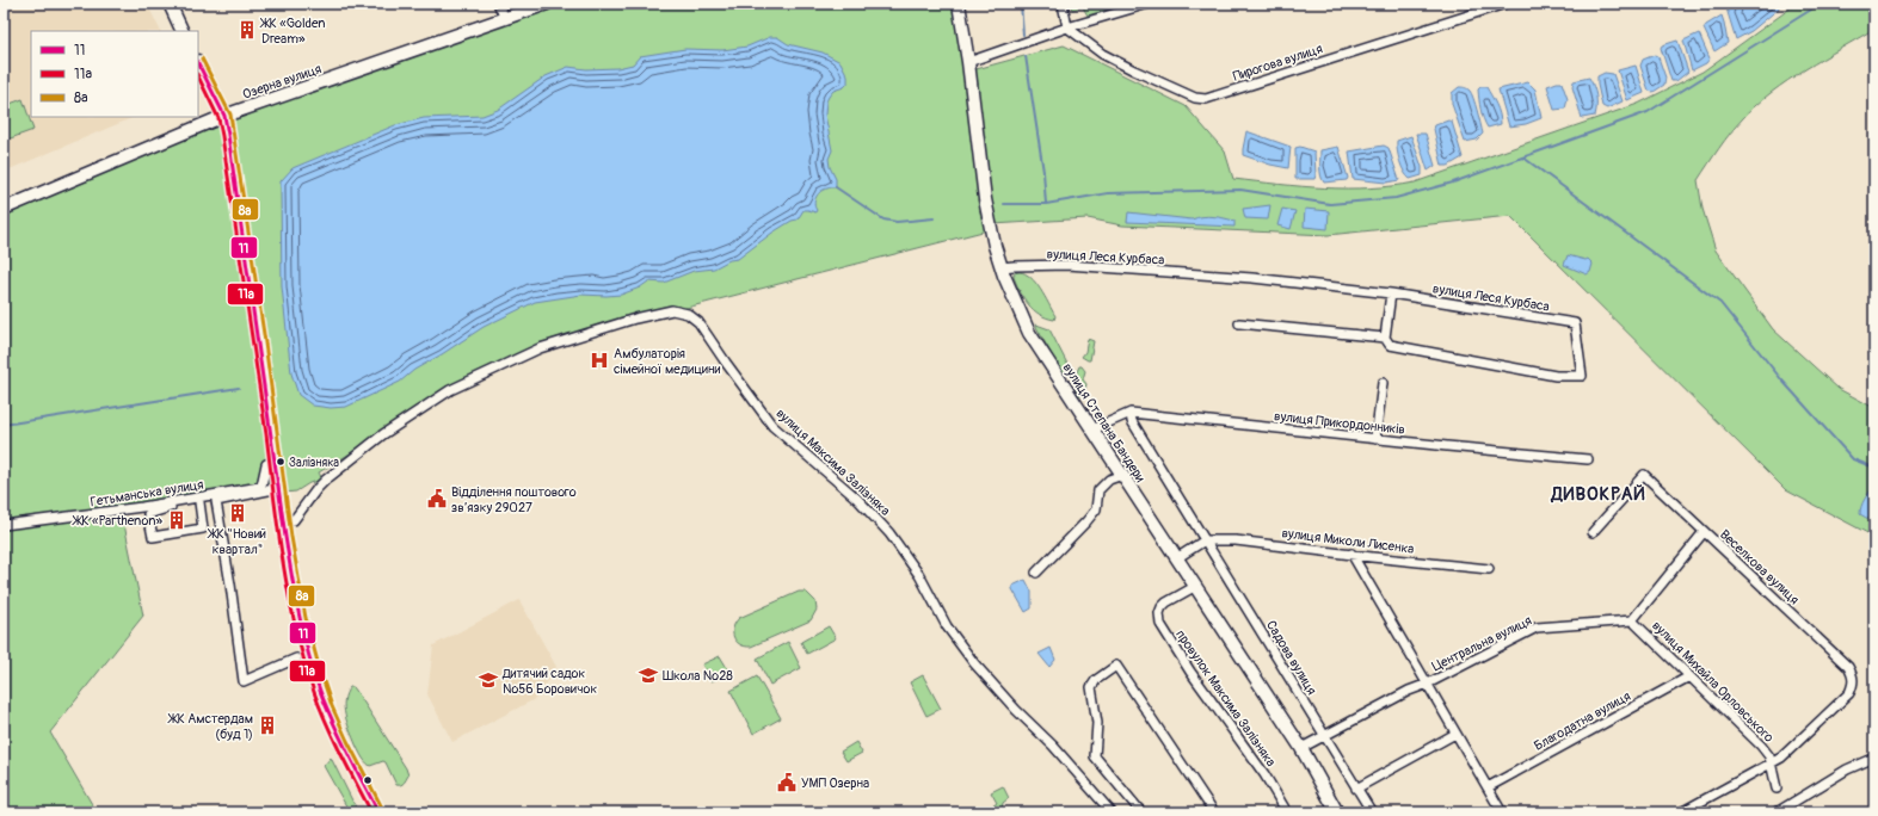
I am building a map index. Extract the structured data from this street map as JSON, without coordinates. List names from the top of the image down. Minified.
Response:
{"streets":{"main road":["Озерна вулиця","вулиця Степана Бандери"],"street":["Пирогова вулиця","вулиця Леся Курбаса","вулиця Прикордонників","вулиця Максима Залізняка","Гетьманська вулиця","вулиця Миколи Лисенка","Веселкова вулиця","Центральна вулиця","Садова вулиця","вулиця Михайла Орловського","провулок Максима Залізняка","Благодатна вулиця"]},"crossings":[["вулиця Леся Курбаса","вулиця Степана Бандери"],["вулиця Степана Бандери","вулиця Прикордонників"],["вулиця Степана Бандери","Центральна вулиця"],["вулиця Степана Бандери","провулок Максима Залізняка"],["вулиця Прикордонників","Садова вулиця"],["вулиця Миколи Лисенка","Садова вулиця"],["Веселкова вулиця","вулиця Михайла Орловського"],["Центральна вулиця","Садова вулиця"],["Центральна вулиця","вулиця Михайла Орловського"],["вулиця Михайла Орловського","Благодатна вулиця"]],"districts":["ДИВОКРАЙ"],"places":{"building":["ЖК «Golden Dream»","ЖК \"Новий квартал\"","ЖК «Parthenon»","ЖК Амстердам (буд 1)"],"hospital":["Амбулаторія сімейної медицини"],"other":["Залізняка"],"public building":["Відділення поштового зв’язку 29027","УМП Озерна"],"school or university":["Школа №28","Дитячий садок №56 Боровичок"]},"lines":["transit line 8а","transit line 11","transit line 11а"],"legend":["11","11а","8а"]}
